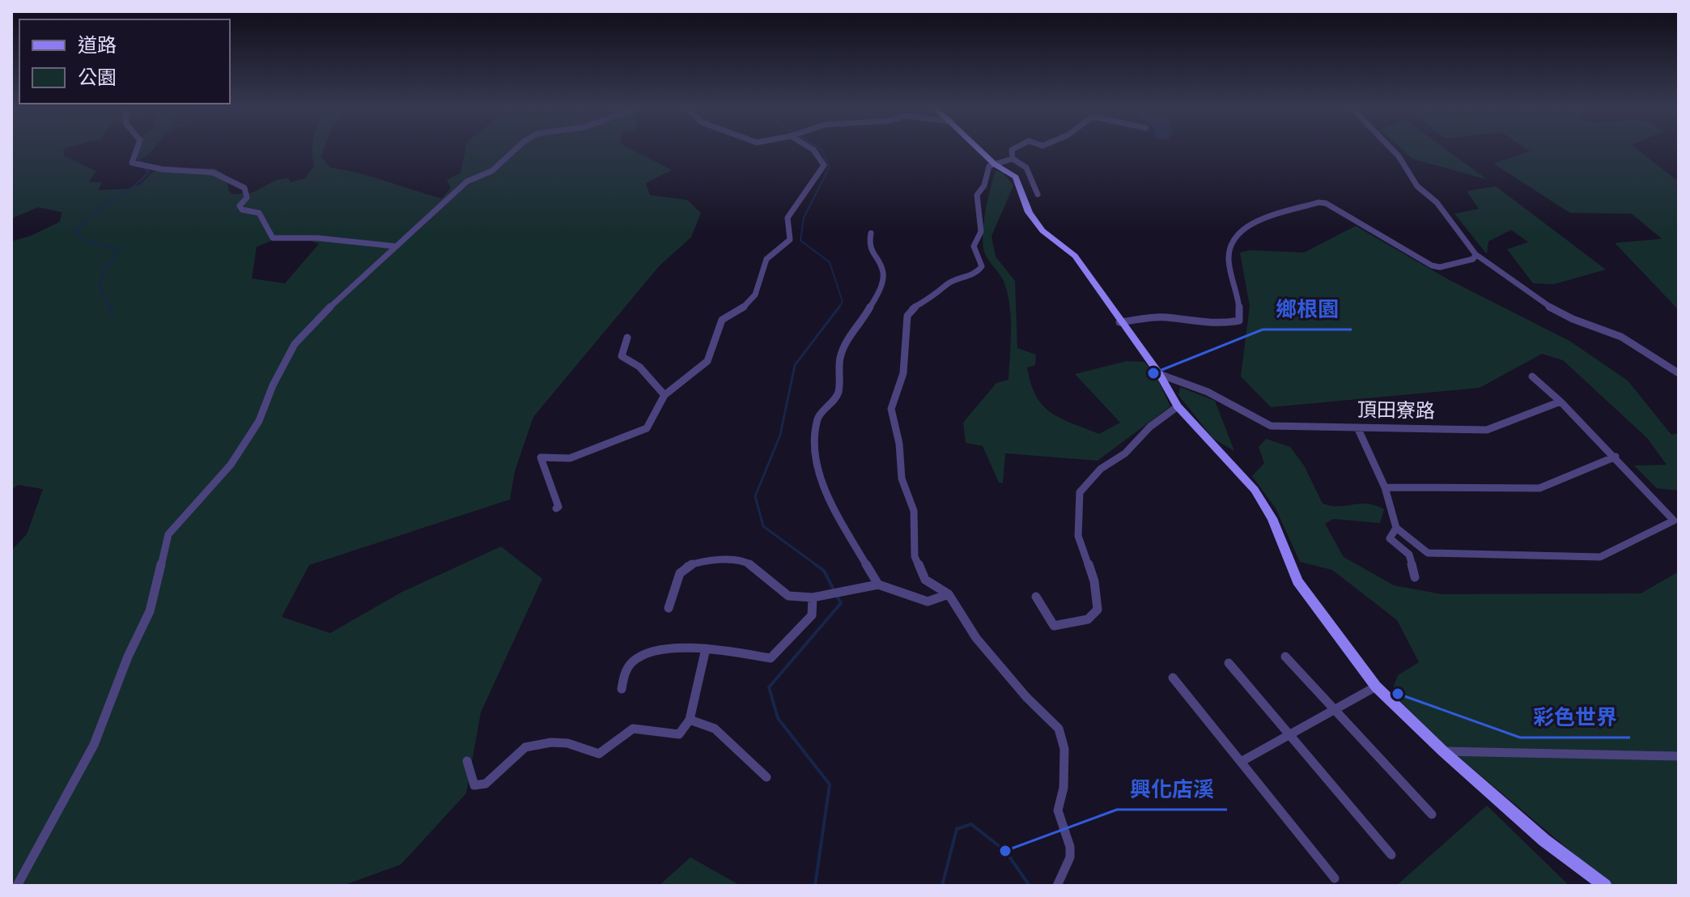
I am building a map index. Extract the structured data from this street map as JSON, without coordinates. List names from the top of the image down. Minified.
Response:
{"streets":{"street":["頂田寮路"]},"places":["鄉根園","彩色世界","興化店溪"],"legend":["道路","公園"]}
